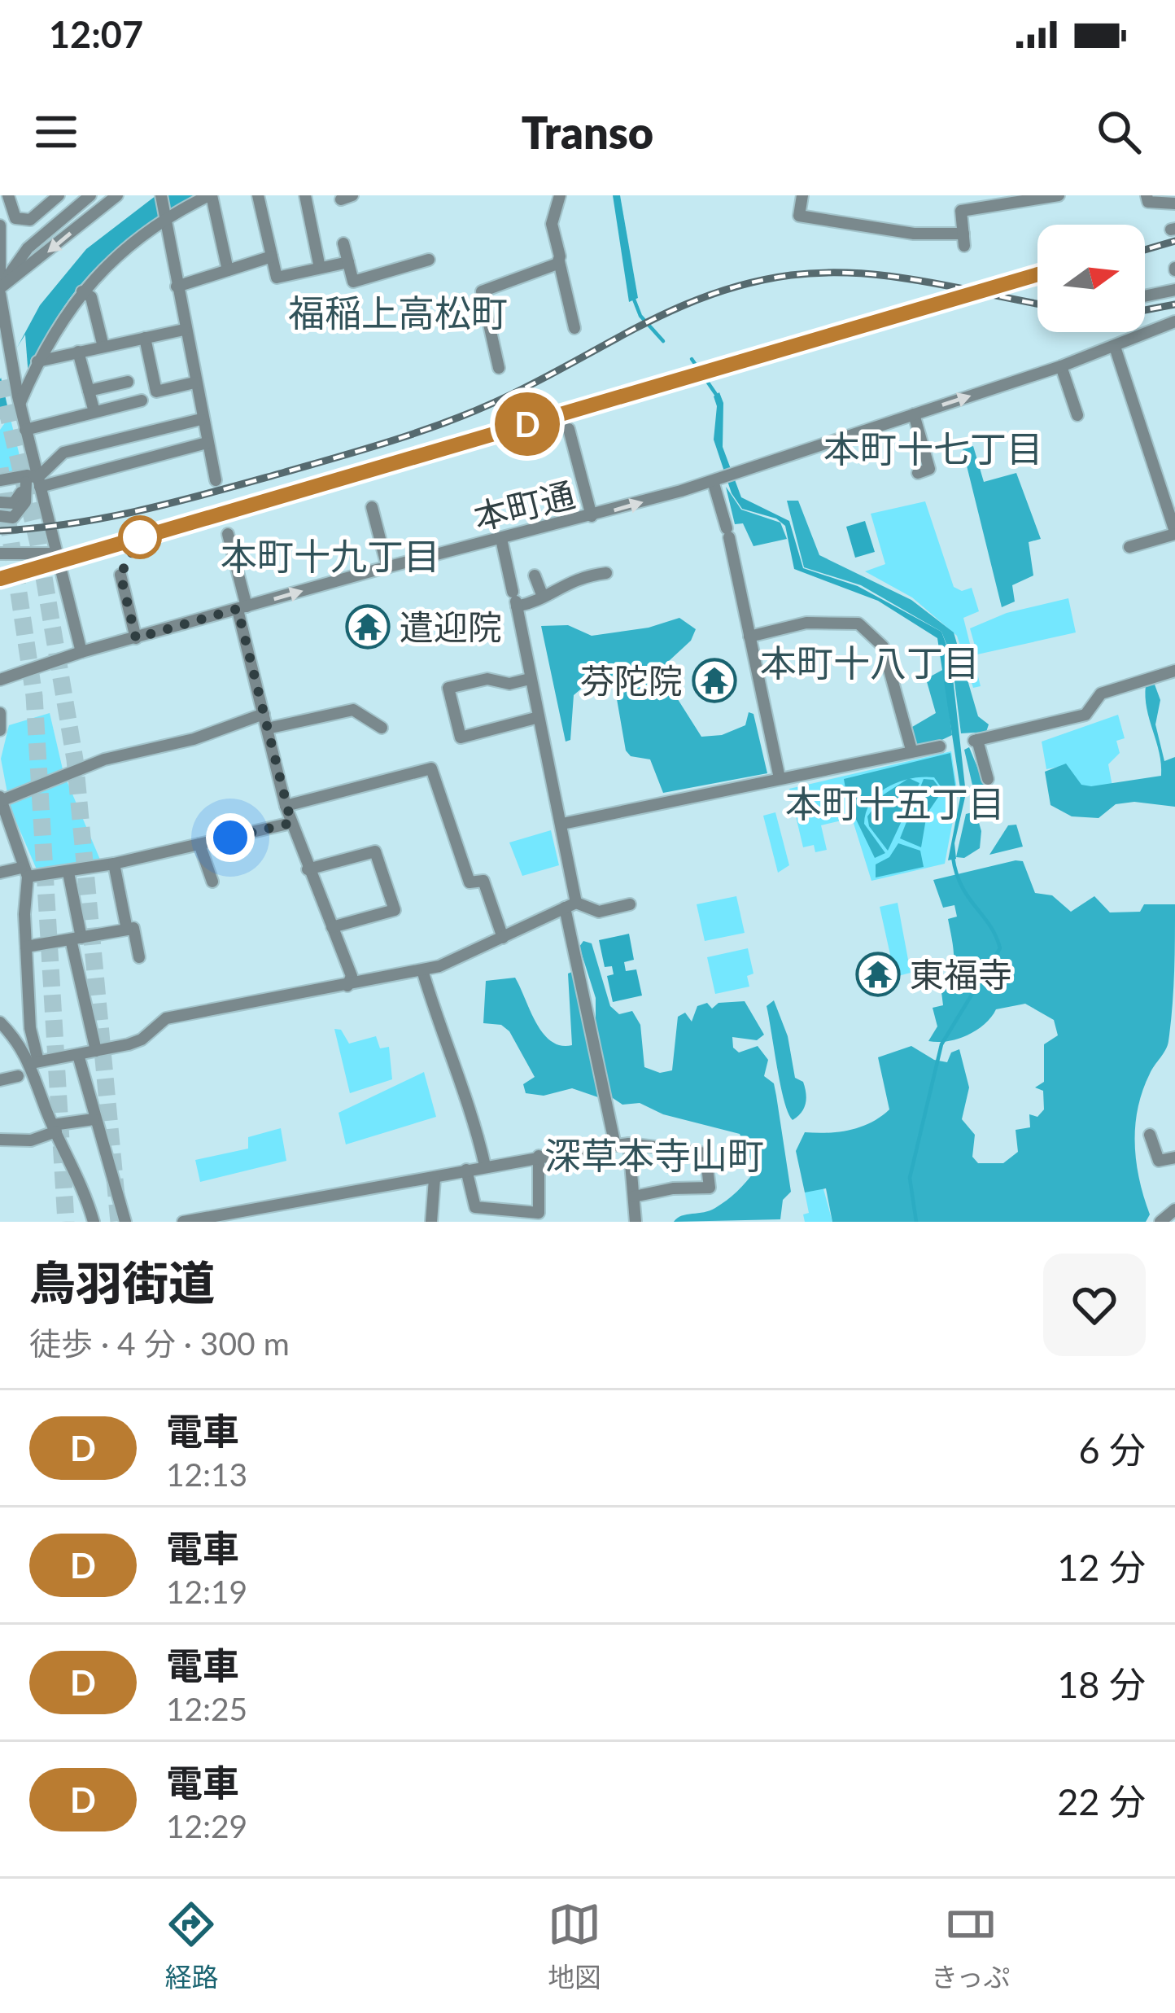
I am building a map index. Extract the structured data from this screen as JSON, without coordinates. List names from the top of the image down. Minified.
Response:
{"streets":{"street":["本町通"]},"districts":["福稲上高松町","本町十七丁目","本町十九丁目","本町十八丁目","本町十五丁目","深草本寺山町"],"places":{"temple":["遣迎院","芬陀院","東福寺"]},"north":"right","page":{"status":"12:07","header":"Transo","on_map":"D","heading":["鳥羽街道","徒歩 · 4 分 · 300 m"],"list":[{"mark":"D","name":"電車","note":"12:13","value":"6 分"},{"mark":"D","name":"電車","note":"12:19","value":"12 分"},{"mark":"D","name":"電車","note":"12:25","value":"18 分"},{"mark":"D","name":"電車","note":"12:29","value":"22 分"}],"tabs":["経路","地図","きっぷ"]}}
